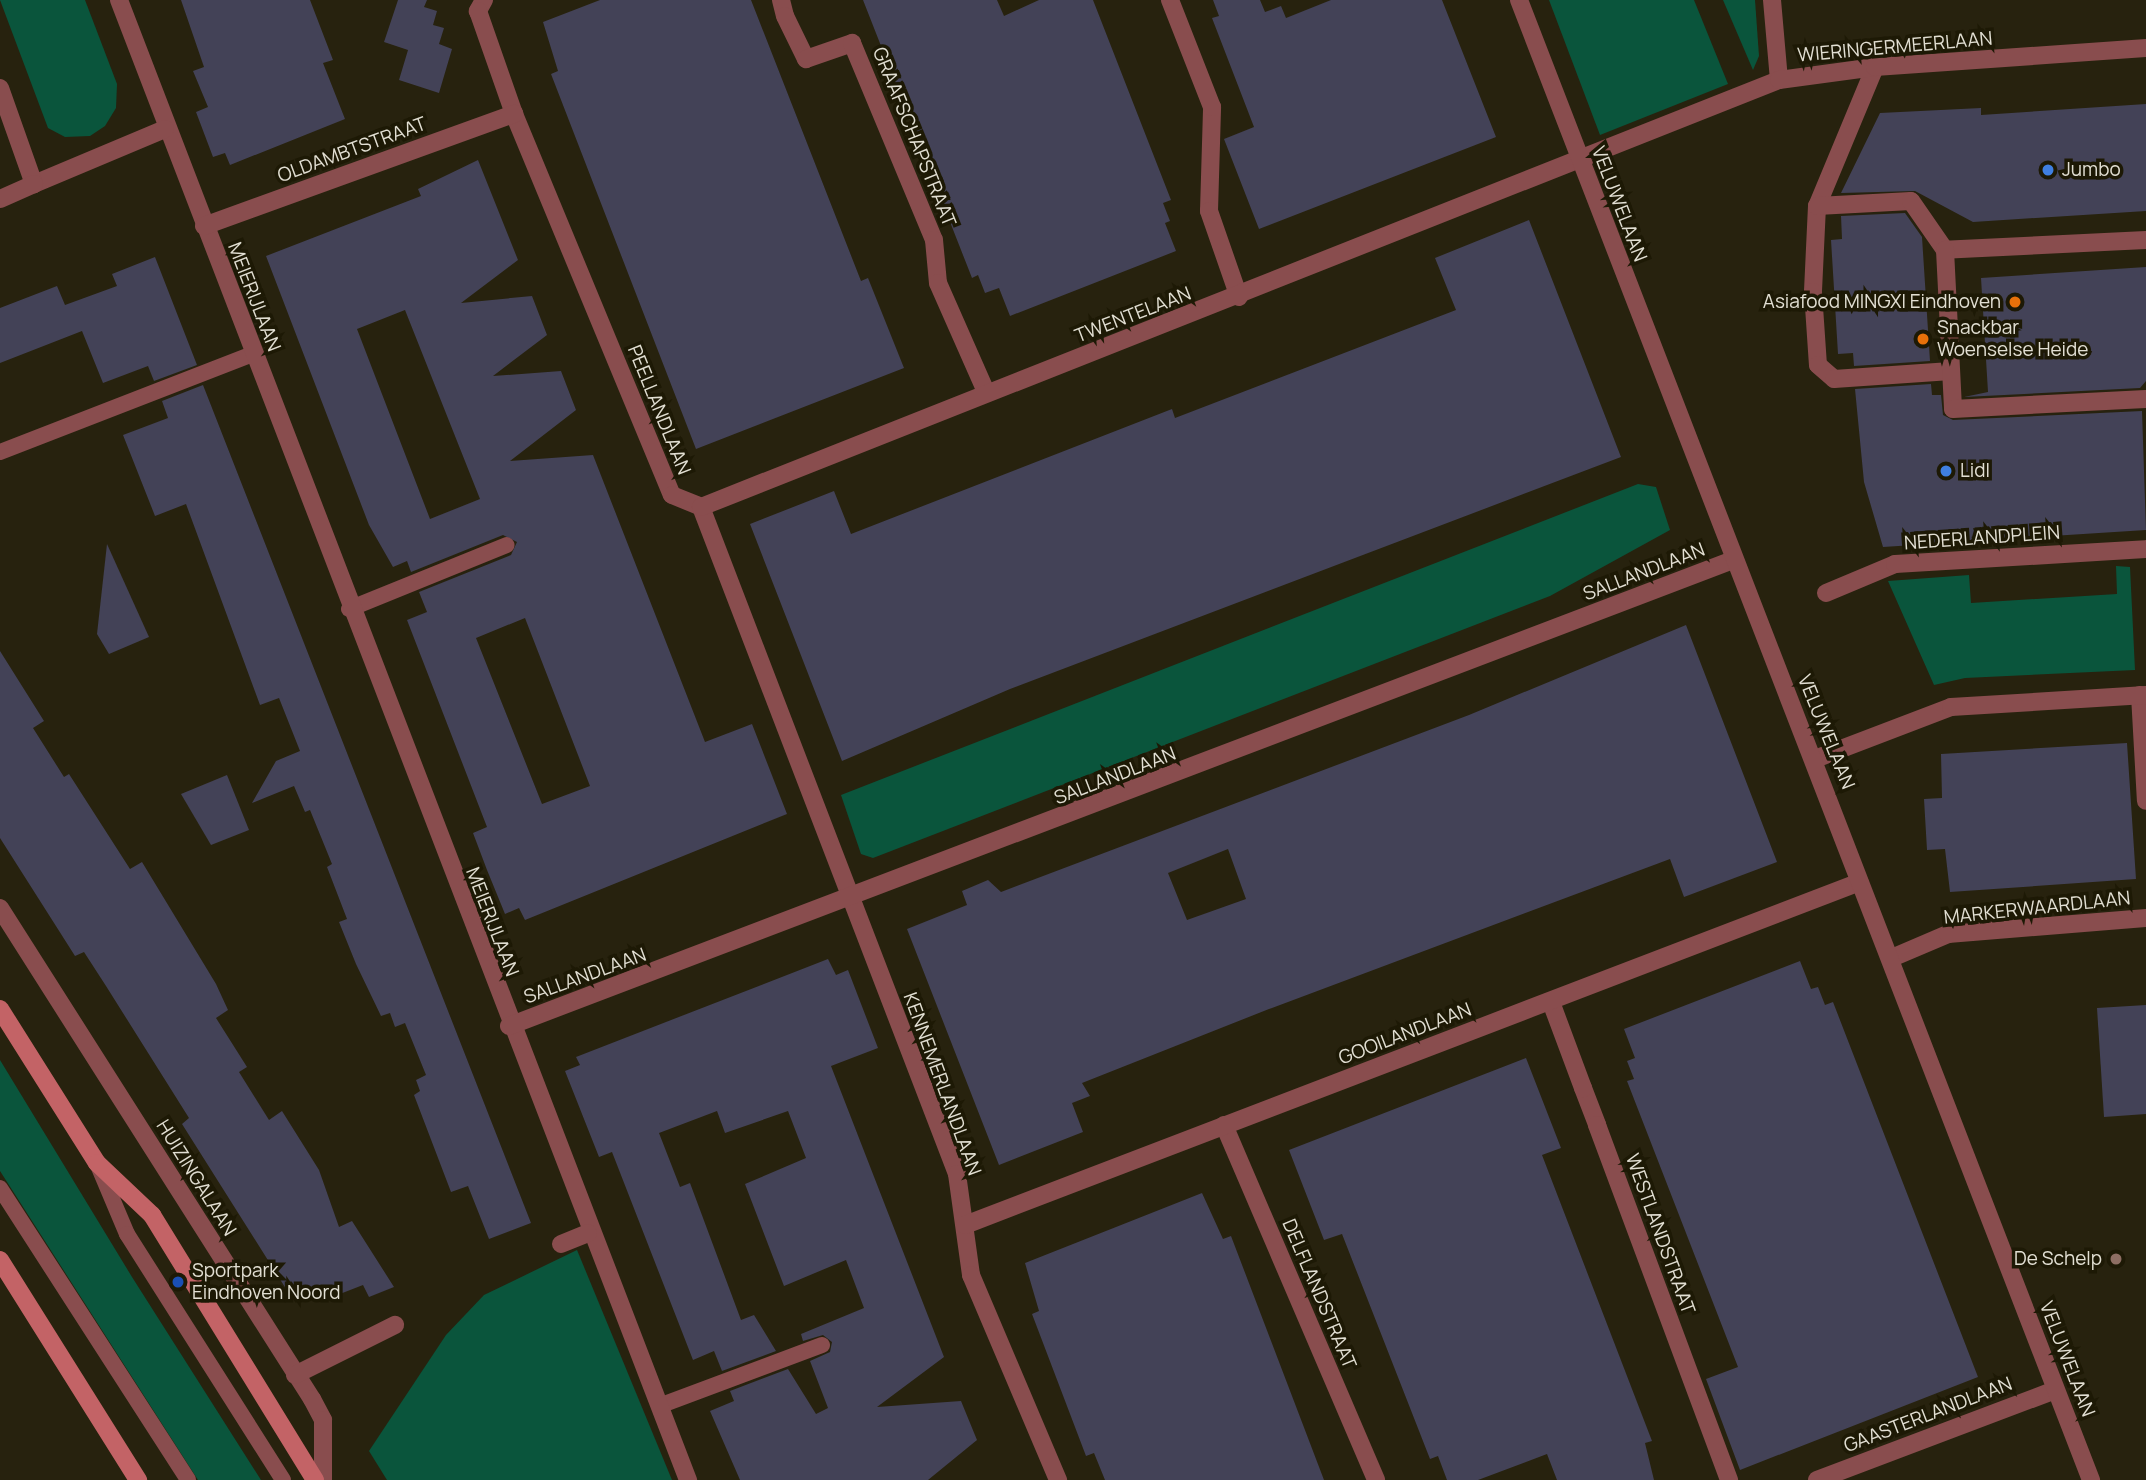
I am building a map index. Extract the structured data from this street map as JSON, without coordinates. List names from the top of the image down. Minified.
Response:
{"streets":{"street":["WIERINGERMEERLAAN","GRAAFSCHAPSTRAAT","OLDAMBTSTRAAT","VELUWELAAN","MEIERIJLAAN","TWENTELAAN","PEELLANDLAAN","NEDERLANDPLEIN","SALLANDLAAN","MARKERWAARDLAAN","GOOILANDLAAN","KENNEMERLANDLAAN","HUIZINGALAAN","WESTLANDSTRAAT","DELFLANDSTRAAT","GAASTERLANDLAAN"]},"crossings":[["WIERINGERMEERLAAN","VELUWELAAN"],["WIERINGERMEERLAAN","TWENTELAAN"],["GRAAFSCHAPSTRAAT","TWENTELAAN"],["OLDAMBTSTRAAT","MEIERIJLAAN"],["OLDAMBTSTRAAT","PEELLANDLAAN"],["VELUWELAAN","TWENTELAAN"],["VELUWELAAN","SALLANDLAAN"],["VELUWELAAN","MARKERWAARDLAAN"],["VELUWELAAN","GOOILANDLAAN"],["VELUWELAAN","GAASTERLANDLAAN"],["MEIERIJLAAN","SALLANDLAAN"],["TWENTELAAN","PEELLANDLAAN"],["SALLANDLAAN","KENNEMERLANDLAAN"],["GOOILANDLAAN","KENNEMERLANDLAAN"],["GOOILANDLAAN","WESTLANDSTRAAT"],["GOOILANDLAAN","DELFLANDSTRAAT"]],"places":["Jumbo","Asiafood MINGXI Eindhoven","Snackbar Woenselse Heide","Lidl","De Schelp","Sportpark Eindhoven Noord"]}
